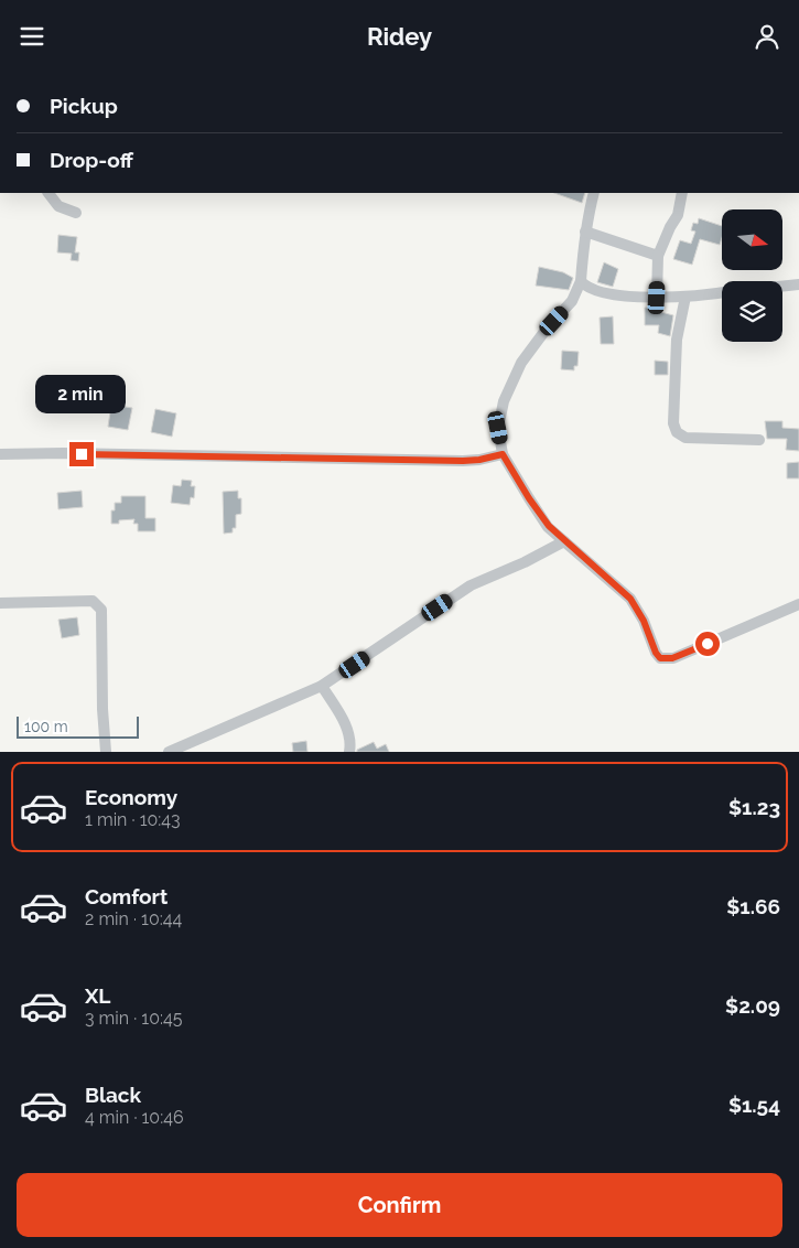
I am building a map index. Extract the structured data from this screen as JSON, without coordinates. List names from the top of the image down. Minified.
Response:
{"scale_bar":"100 m","north":"right","page":{"header":"Ridey","banner":["Pickup","Drop-off"],"bubble":"2 min","scale":"100 m","list":[{"name":"Economy","note":"1 min · 10:43","value":"$1.23"},{"name":"Comfort","note":"2 min · 10:44","value":"$1.66"},{"name":"XL","note":"3 min · 10:45","value":"$2.09"},{"name":"Black","note":"4 min · 10:46","value":"$1.54"}],"buttons":"Confirm"}}
